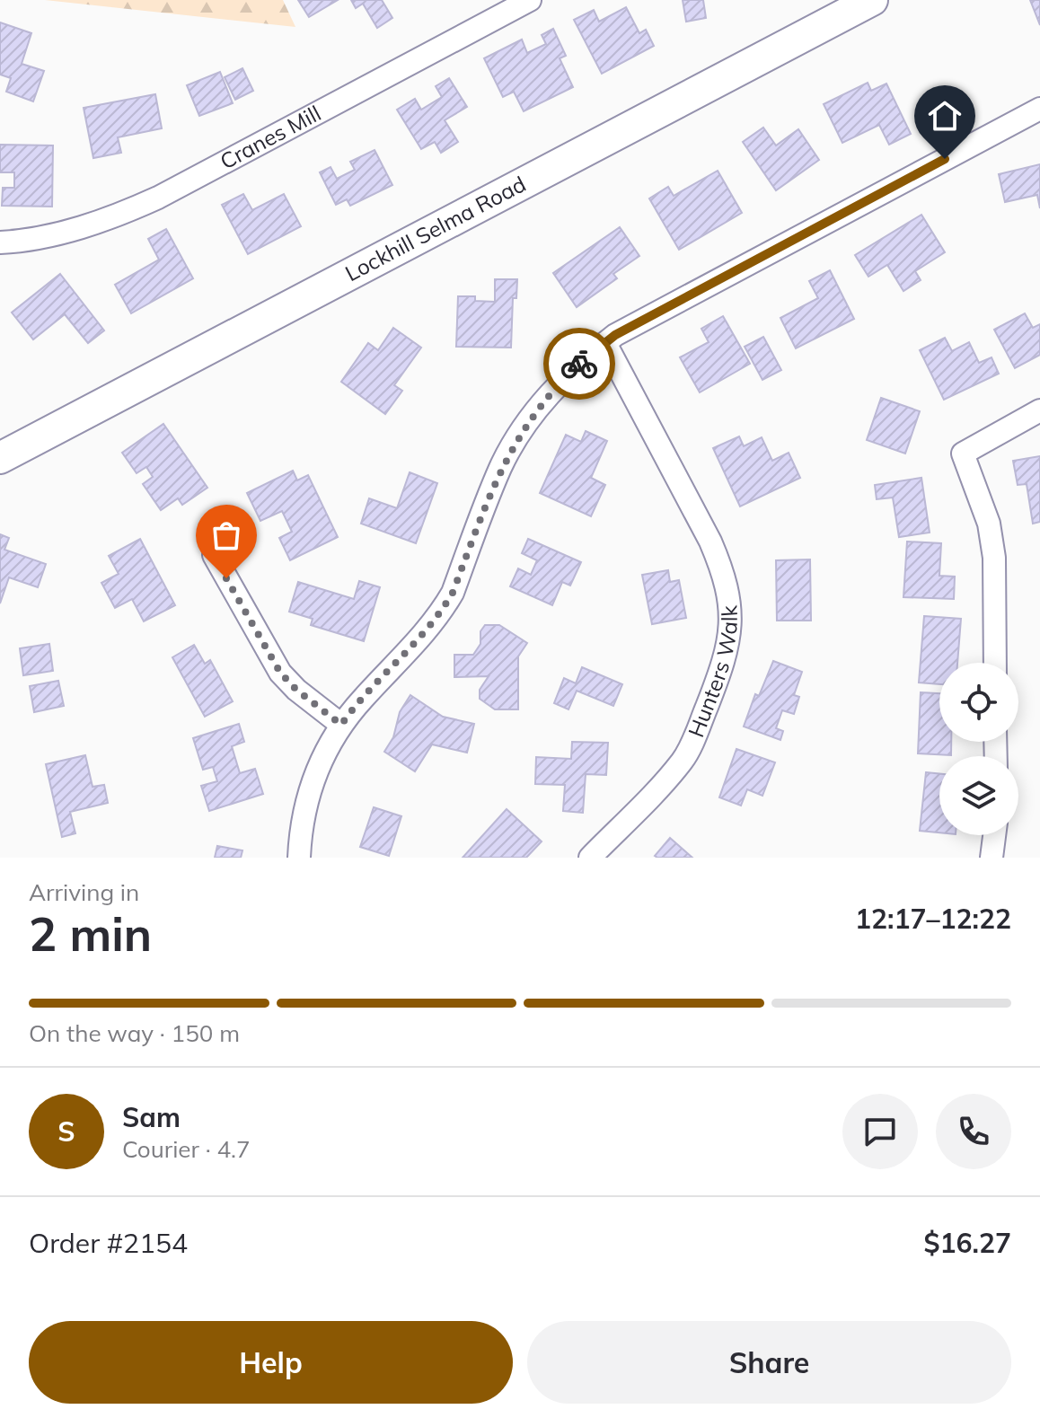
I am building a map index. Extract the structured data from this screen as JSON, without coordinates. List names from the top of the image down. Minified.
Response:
{"streets":{"main road":["Lockhill Selma Road"],"street":["Cranes Mill","Hunters Walk"]},"page":{"heading":["2 min","Arriving in","12:17–12:22"],"panel":["Sam","Courier · 4.7","Order #2154","$16.27"],"bar":"On the way · 150 m","round":"S","buttons":["Help","Share"]}}
